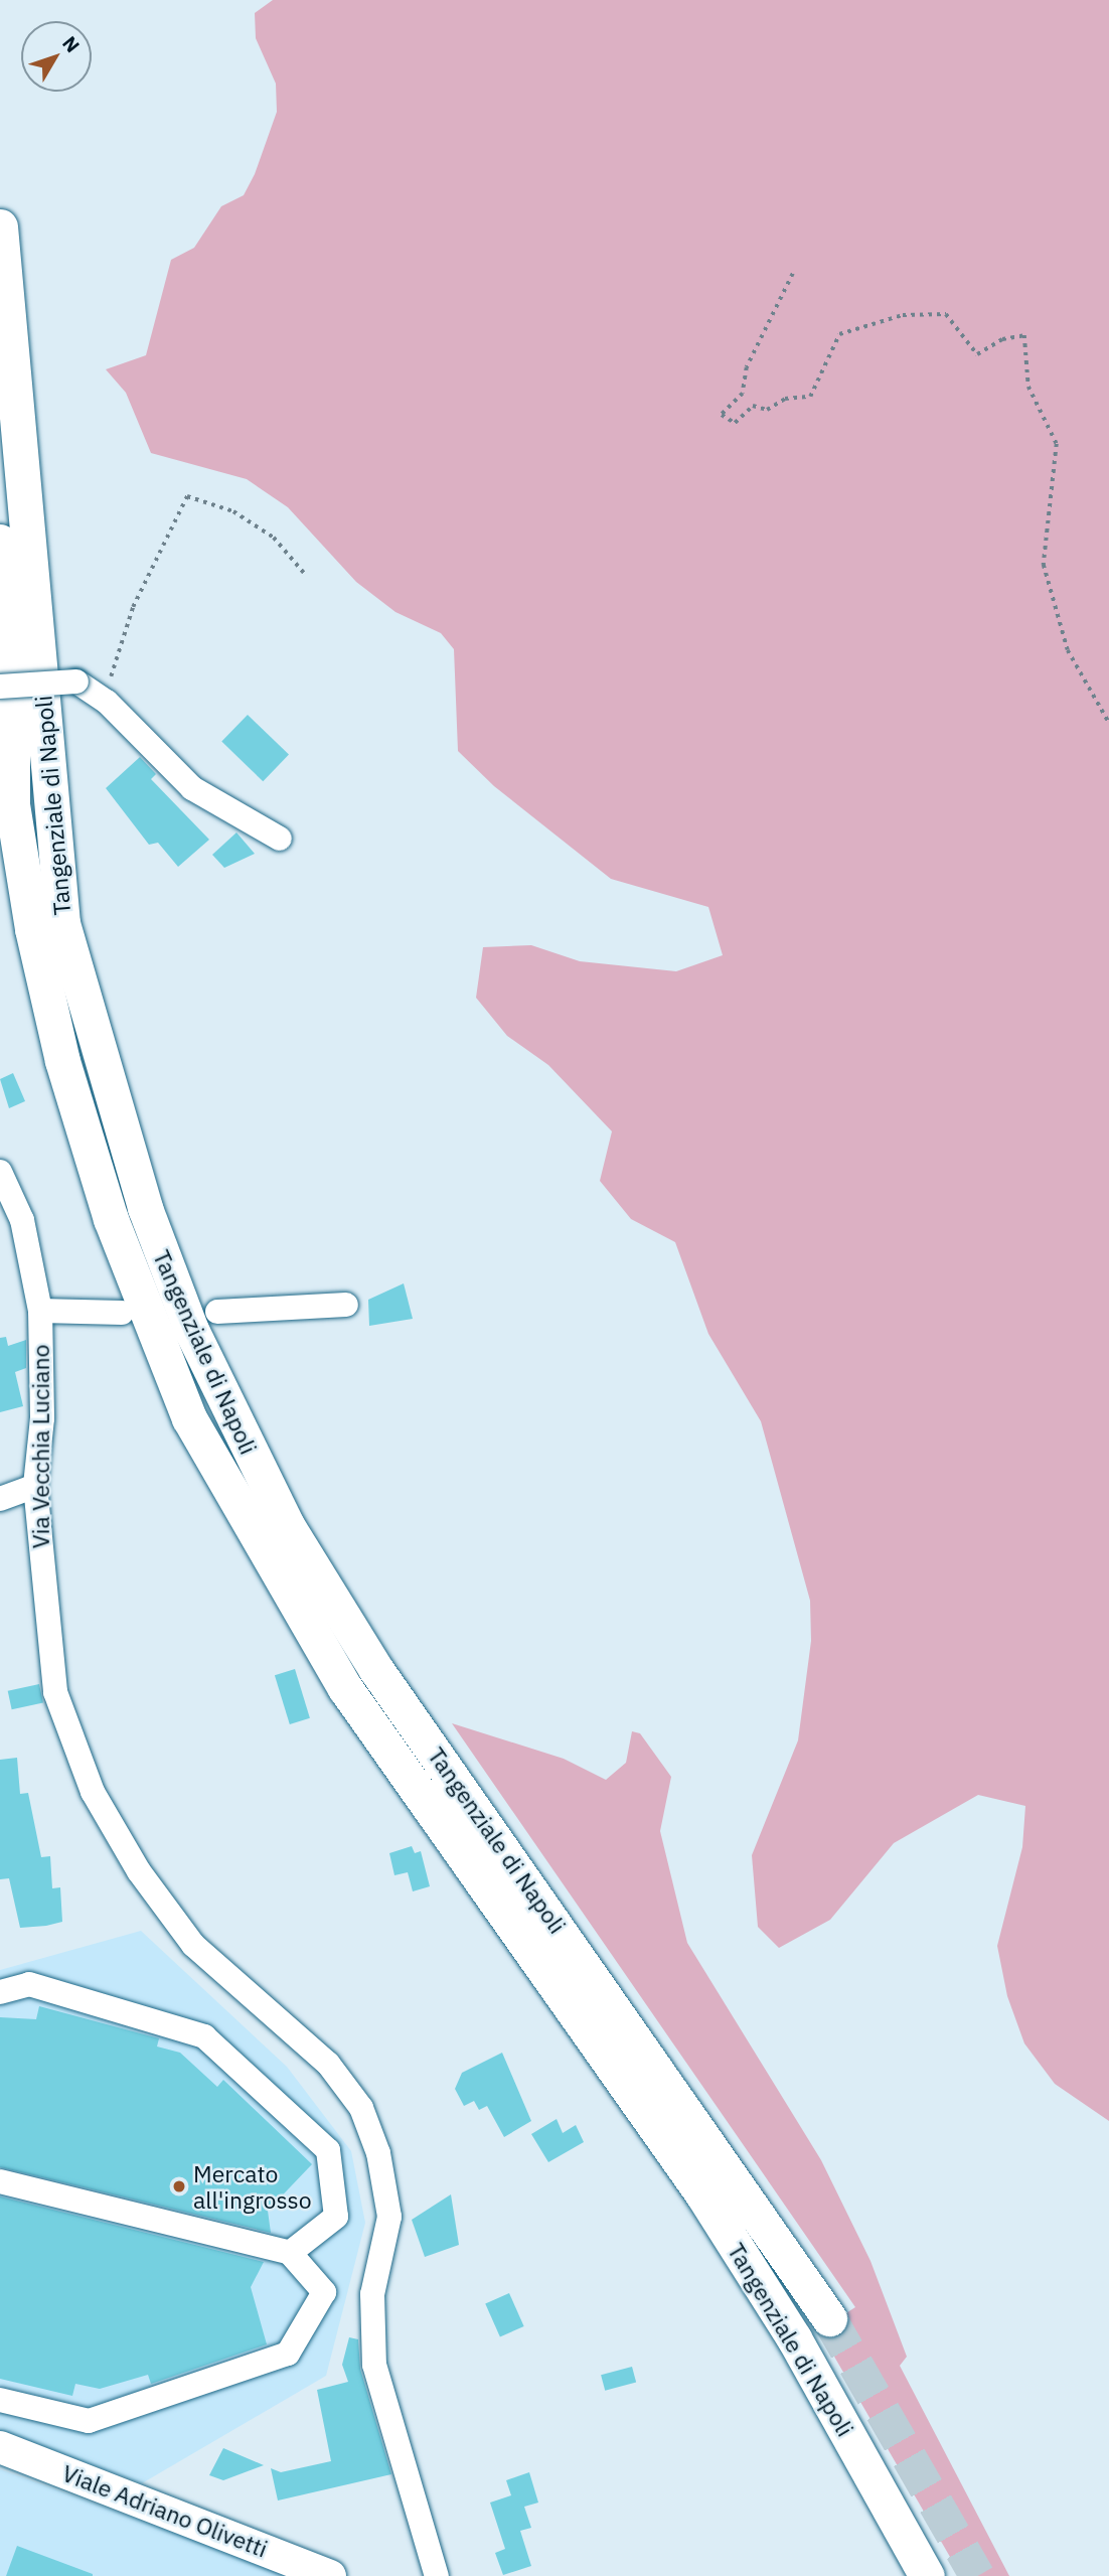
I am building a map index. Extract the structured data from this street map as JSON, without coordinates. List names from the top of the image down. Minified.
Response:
{"streets":{"highway":["Tangenziale di Napoli"],"main road":["Viale Adriano Olivetti"],"street":["Via Vecchia Luciano"]},"places":["Mercato all'ingrosso"],"north":"top right"}
